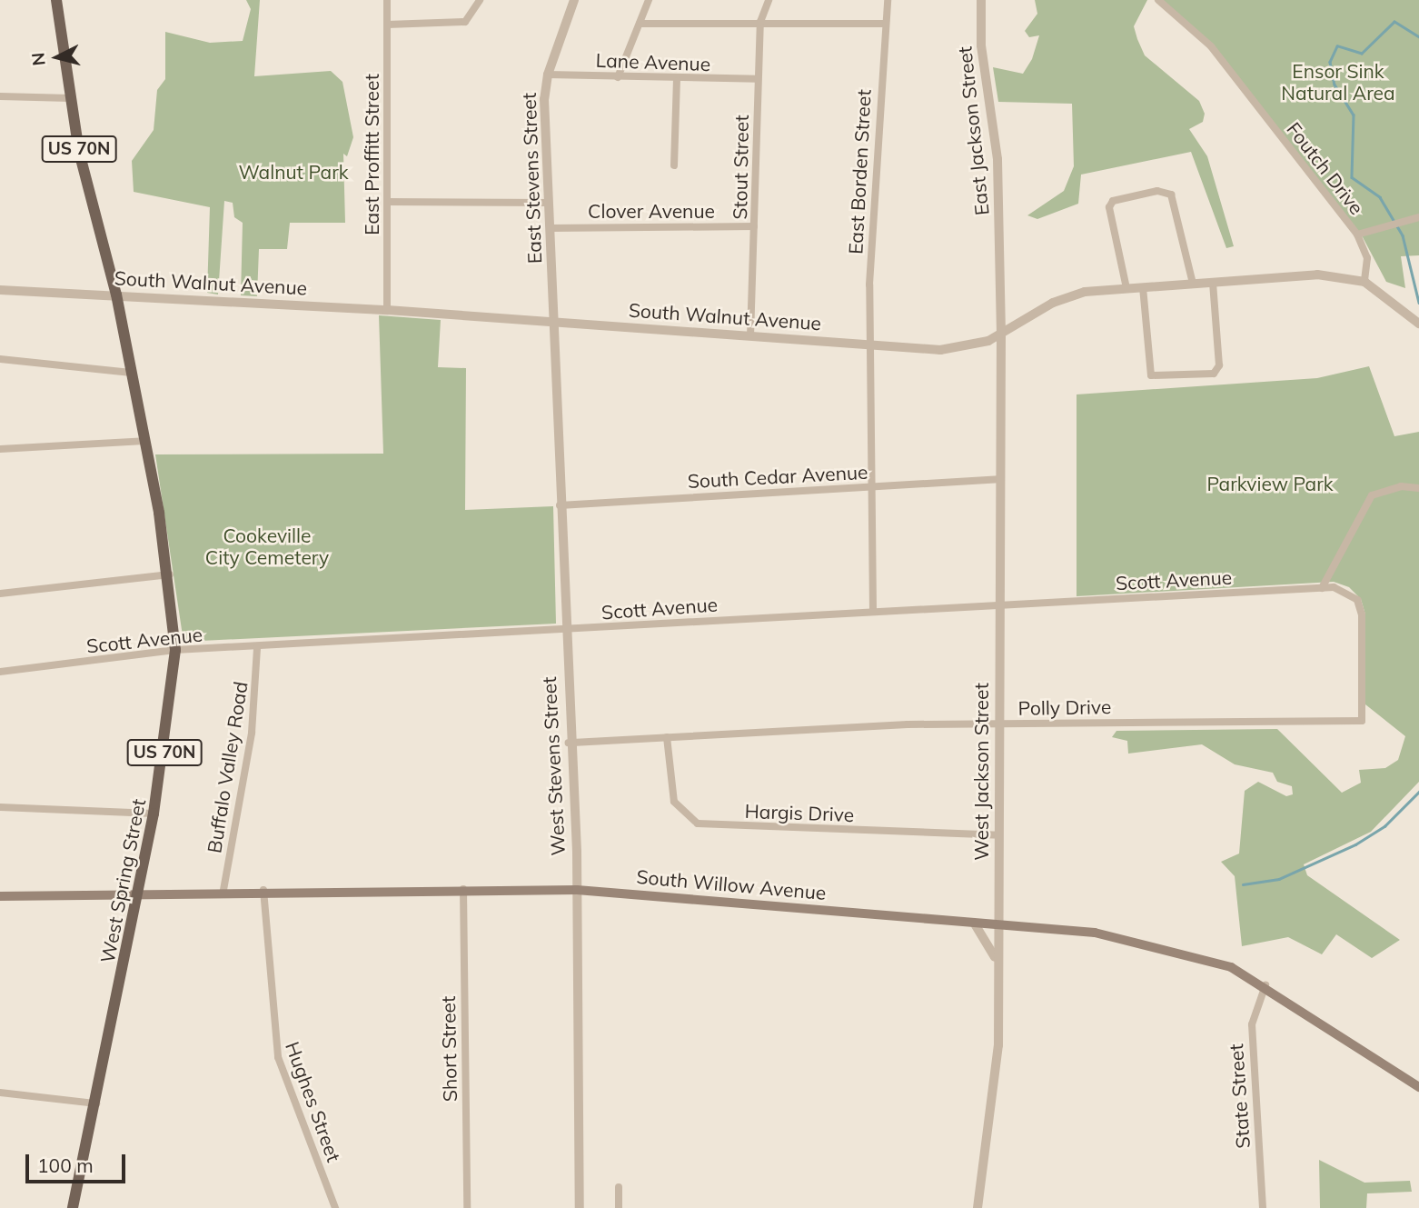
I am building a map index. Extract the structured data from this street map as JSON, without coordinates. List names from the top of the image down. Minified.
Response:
{"streets":{"main road":["US 70N","West Spring Street","South Willow Avenue"],"street":["Lane Avenue","East Jackson Street","East Proffitt Street","Stout Street","Foutch Drive","East Borden Street","East Stevens Street","Clover Avenue","South Walnut Avenue","South Cedar Avenue","Scott Avenue","Polly Drive","West Stevens Street","Buffalo Valley Road","West Jackson Street","Hargis Drive","Short Street","State Street","Hughes Street"]},"crossings":[["Lane Avenue","Stout Street"],["Lane Avenue","East Stevens Street"],["East Jackson Street","South Walnut Avenue"],["East Jackson Street","West Jackson Street"],["US 70N","South Walnut Avenue"],["US 70N","West Spring Street"],["East Proffitt Street","South Walnut Avenue"],["Stout Street","Clover Avenue"],["Stout Street","South Walnut Avenue"],["Foutch Drive","South Walnut Avenue"],["East Borden Street","South Walnut Avenue"],["East Borden Street","South Cedar Avenue"],["East Borden Street","Scott Avenue"],["East Stevens Street","Clover Avenue"],["East Stevens Street","South Walnut Avenue"],["East Stevens Street","West Stevens Street"],["South Walnut Avenue","West Stevens Street"],["South Walnut Avenue","West Jackson Street"],["South Walnut Avenue","West Spring Street"],["South Cedar Avenue","West Stevens Street"],["South Cedar Avenue","West Jackson Street"],["Scott Avenue","Polly Drive"],["Scott Avenue","West Stevens Street"],["Scott Avenue","Buffalo Valley Road"],["Scott Avenue","West Jackson Street"],["Scott Avenue","West Spring Street"],["Polly Drive","West Stevens Street"],["Polly Drive","West Jackson Street"],["Polly Drive","Hargis Drive"],["West Stevens Street","South Willow Avenue"],["Buffalo Valley Road","South Willow Avenue"],["West Jackson Street","Hargis Drive"],["West Jackson Street","South Willow Avenue"],["West Spring Street","South Willow Avenue"],["South Willow Avenue","Short Street"],["South Willow Avenue","State Street"],["South Willow Avenue","Hughes Street"]],"parks":["Ensor Sink Natural Area","Walnut Park","Parkview Park","Cookeville City Cemetery"],"scale_bar":"100 m","north":"left"}
